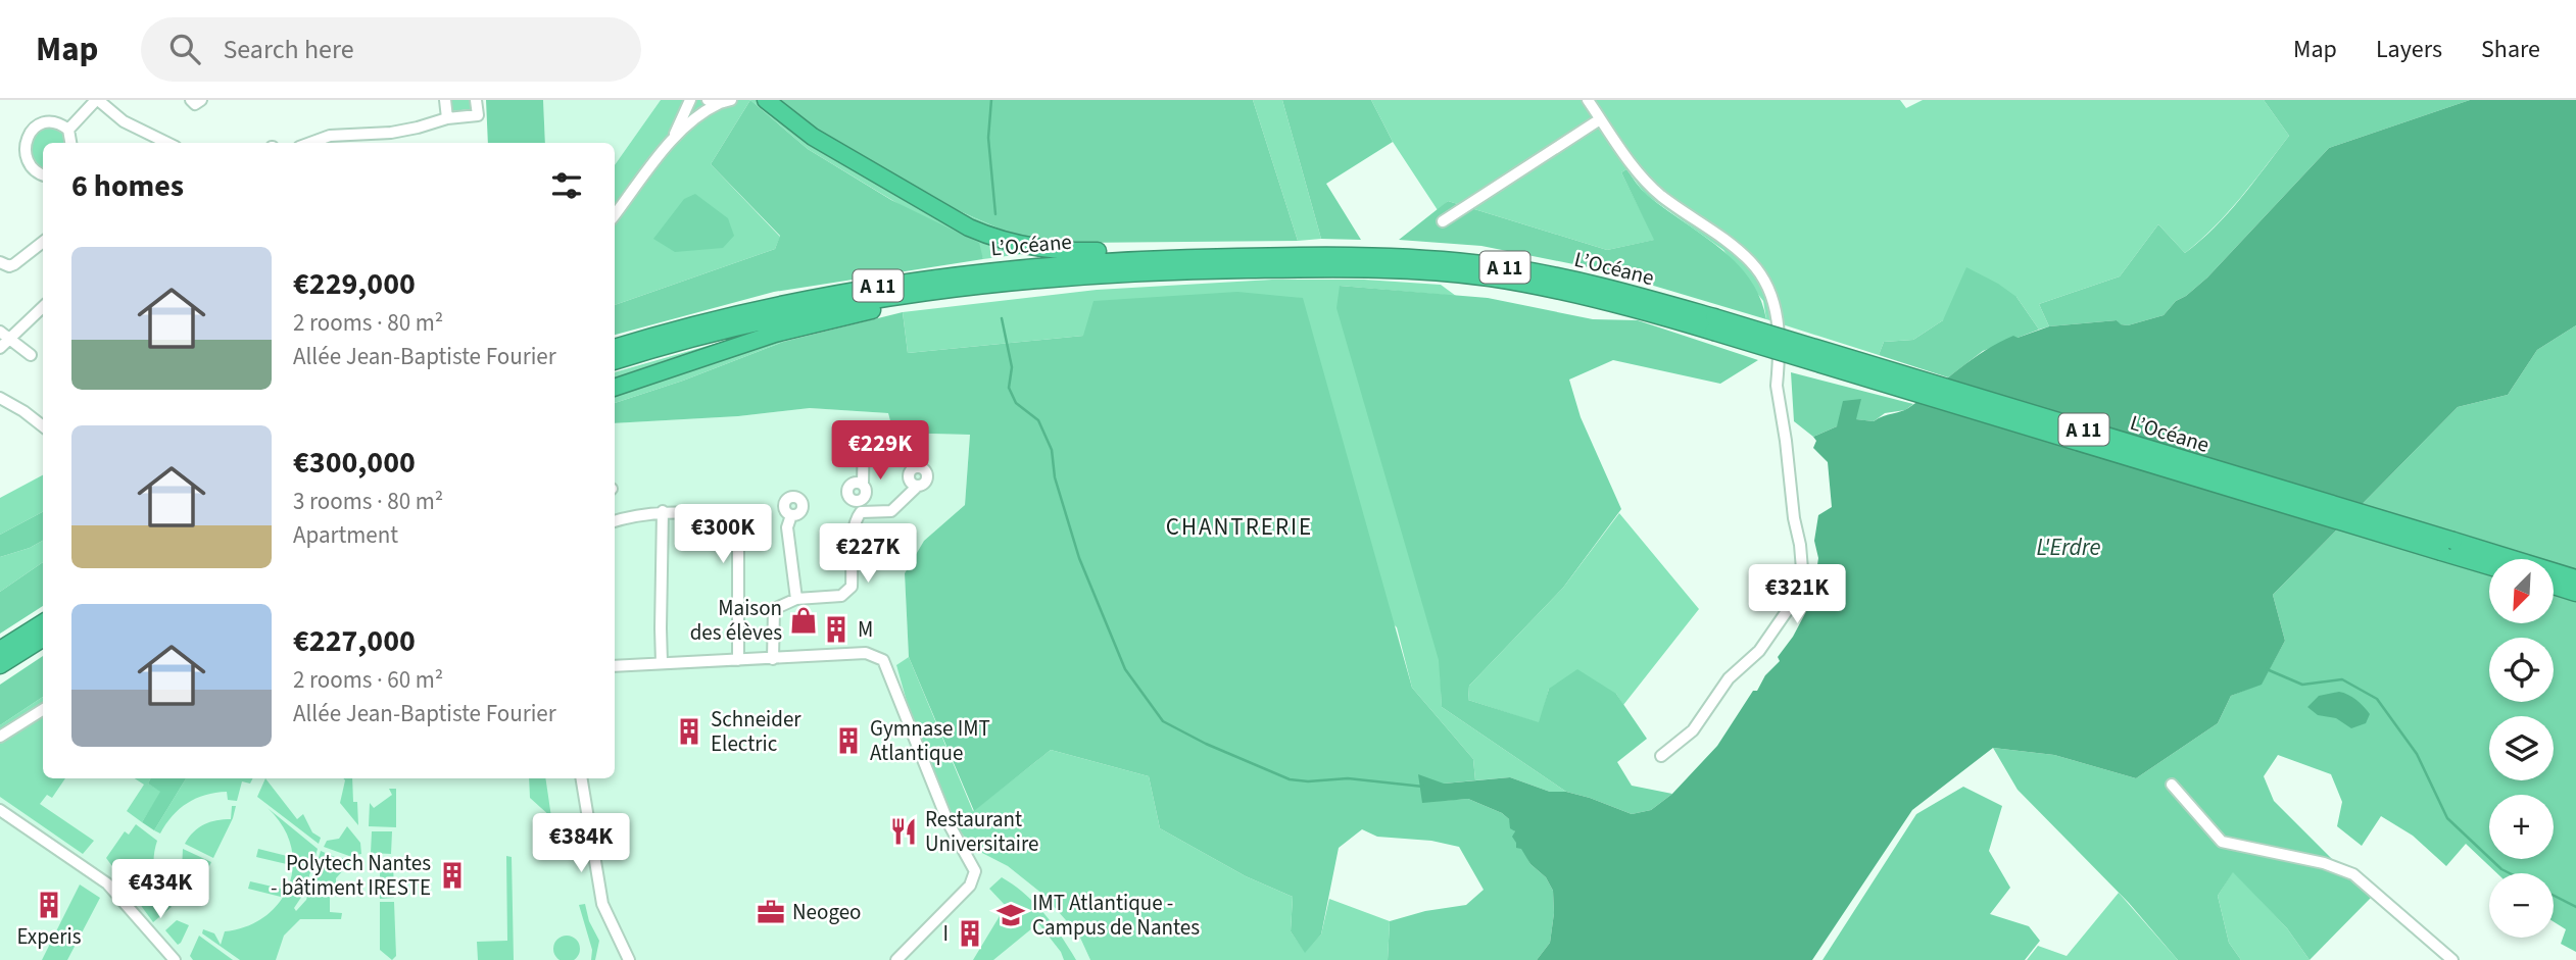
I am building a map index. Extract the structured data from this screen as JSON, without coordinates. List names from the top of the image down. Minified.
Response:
{"streets":{"highway":["L’Océane","A 11"]},"districts":["CHANTRERIE"],"water":["L'Erdre"],"places":{"shop":["Maison des élèves"],"building":["M","Schneider Electric","Gymnase IMT Atlantique","Polytech Nantes - bâtiment IRESTE","Experis","I"],"restaurant":["Restaurant Universitaire"],"office":["Neogeo"],"school or university":["IMT Atlantique - Campus de Nantes"]},"north":"bottom left","page":{"header":"Map","search":"Search here","nav":["Map","Layers","Share"],"heading":"6 homes","list":[{"name":"€229,000","note":"2 rooms · 80 m² · Allée Jean-Baptiste Fourier"},{"name":"€300,000","note":"3 rooms · 80 m² · Apartment"},{"name":"€227,000","note":"2 rooms · 60 m² · Allée Jean-Baptiste Fourier"}],"price":["€229K","€300K","€227K","€321K","€384K","€434K"],"map_buttons":["+","−"]}}
